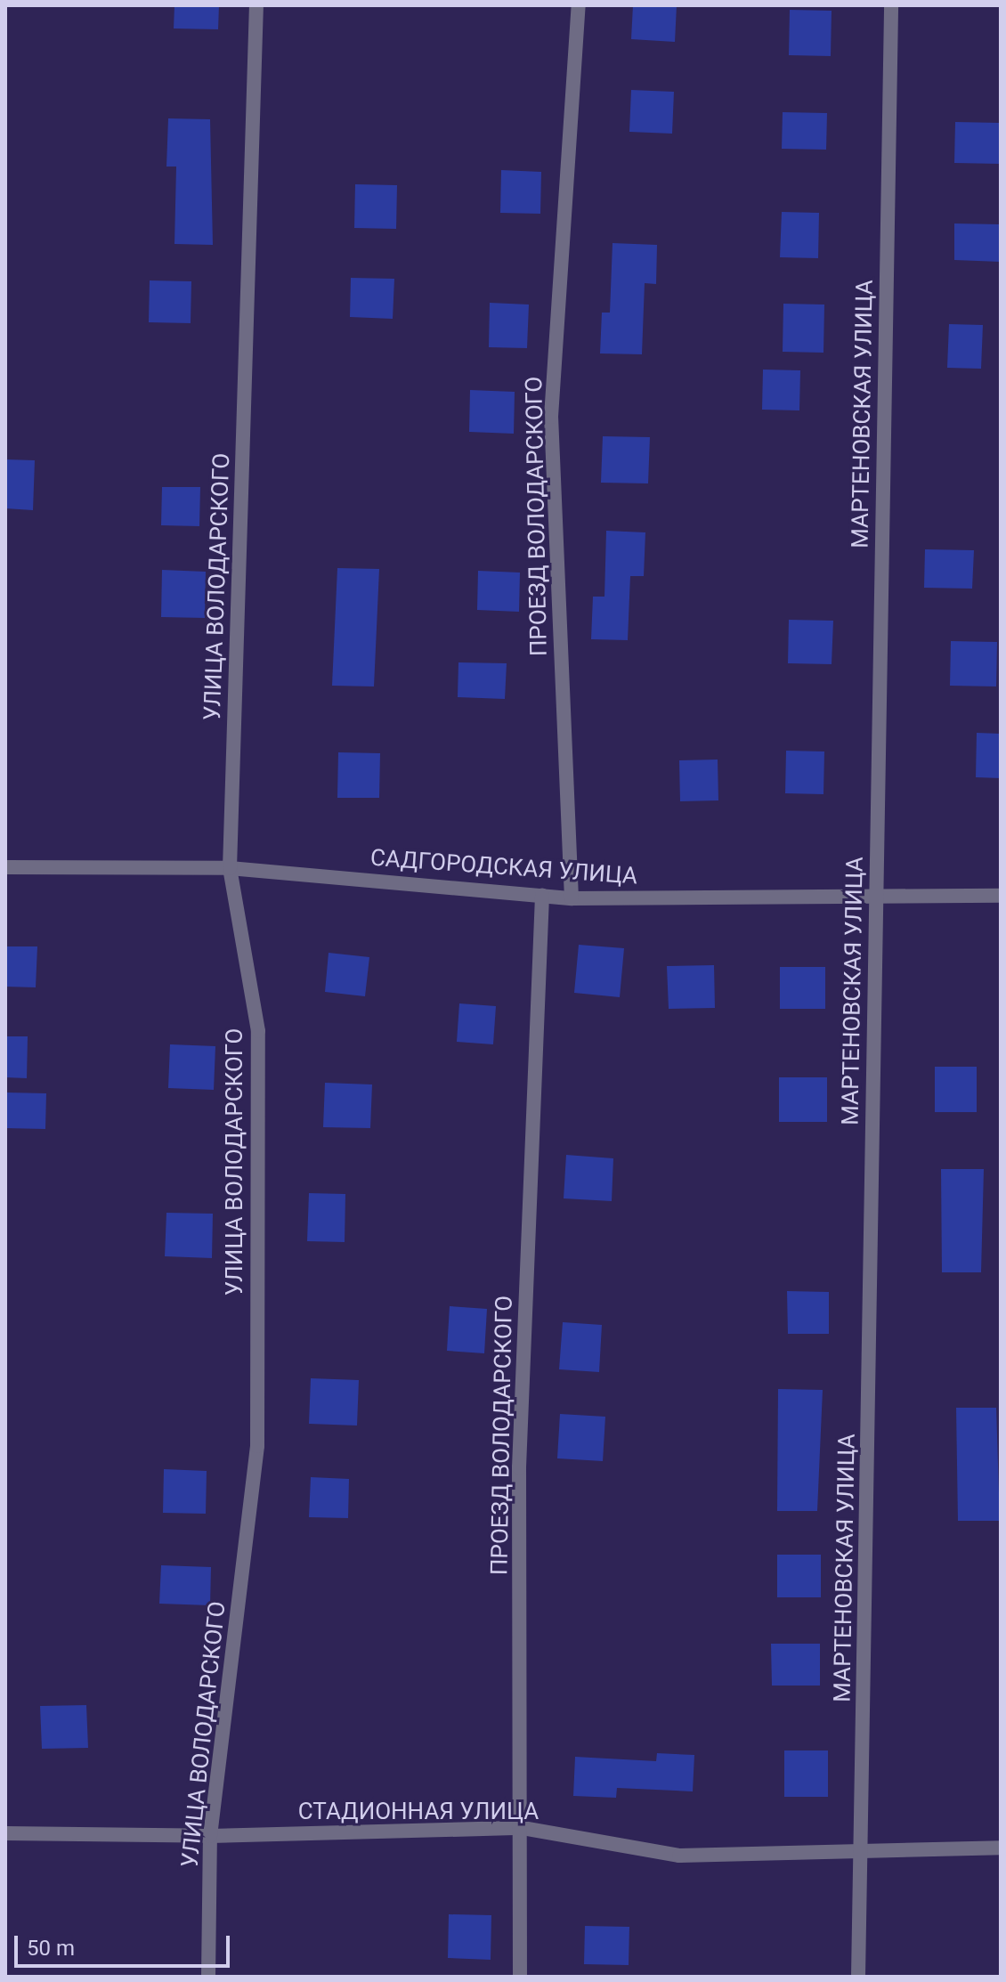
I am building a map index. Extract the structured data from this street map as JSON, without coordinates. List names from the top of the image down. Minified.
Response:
{"streets":{"street":["МАРТЕНОВСКАЯ УЛИЦА","ПРОЕЗД ВОЛОДАРСКОГО","УЛИЦА ВОЛОДАРСКОГО","САДГОРОДСКАЯ УЛИЦА","СТАДИОННАЯ УЛИЦА"]},"crossings":[["МАРТЕНОВСКАЯ УЛИЦА","САДГОРОДСКАЯ УЛИЦА"],["МАРТЕНОВСКАЯ УЛИЦА","СТАДИОННАЯ УЛИЦА"],["ПРОЕЗД ВОЛОДАРСКОГО","САДГОРОДСКАЯ УЛИЦА"],["ПРОЕЗД ВОЛОДАРСКОГО","СТАДИОННАЯ УЛИЦА"],["УЛИЦА ВОЛОДАРСКОГО","САДГОРОДСКАЯ УЛИЦА"],["УЛИЦА ВОЛОДАРСКОГО","СТАДИОННАЯ УЛИЦА"]],"scale_bar":"50 m"}
